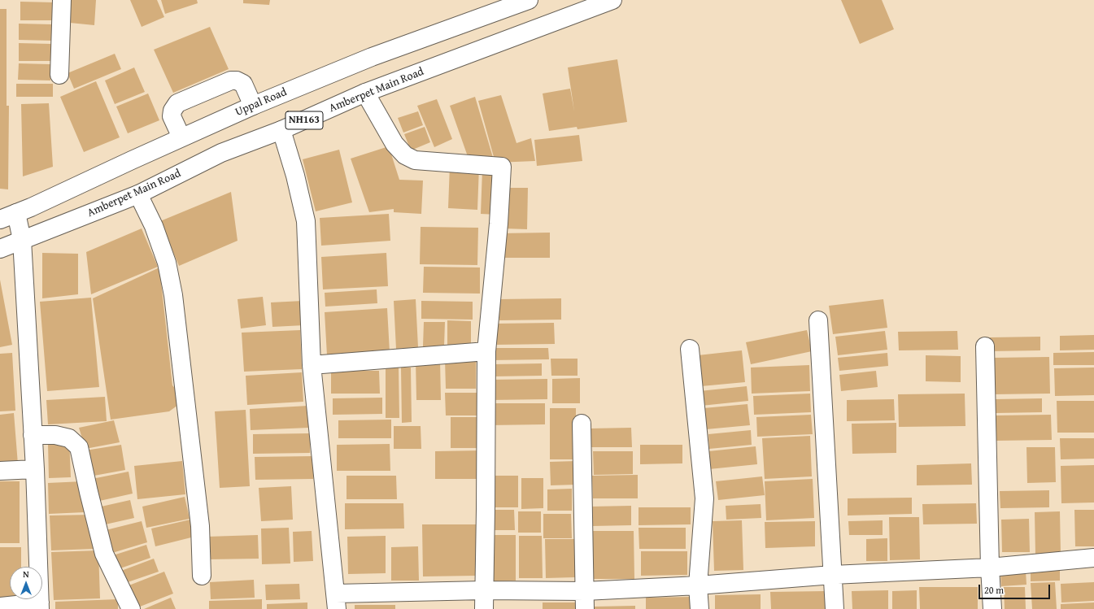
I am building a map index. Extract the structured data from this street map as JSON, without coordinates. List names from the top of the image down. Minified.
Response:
{"streets":{"main road":["Amberpet Main Road","Uppal Road","NH163"]},"scale_bar":"20 m","north":"top"}
